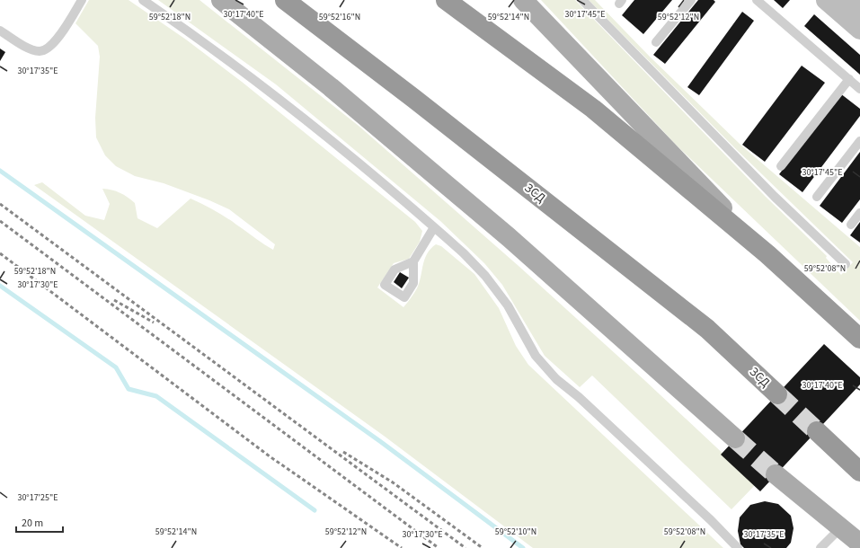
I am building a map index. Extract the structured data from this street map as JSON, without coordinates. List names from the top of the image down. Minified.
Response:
{"streets":{"highway":["ЗСД"]},"scale_bar":"20 m","coordinates":["30°17'40\"E","30°17'45\"E","59°52'18\"N","59°52'16\"N","59°52'14\"N","59°52'12\"N","30°17'35\"E","59°52'08\"N","30°17'30\"E","30°17'25\"E","59°52'10\"N"]}
